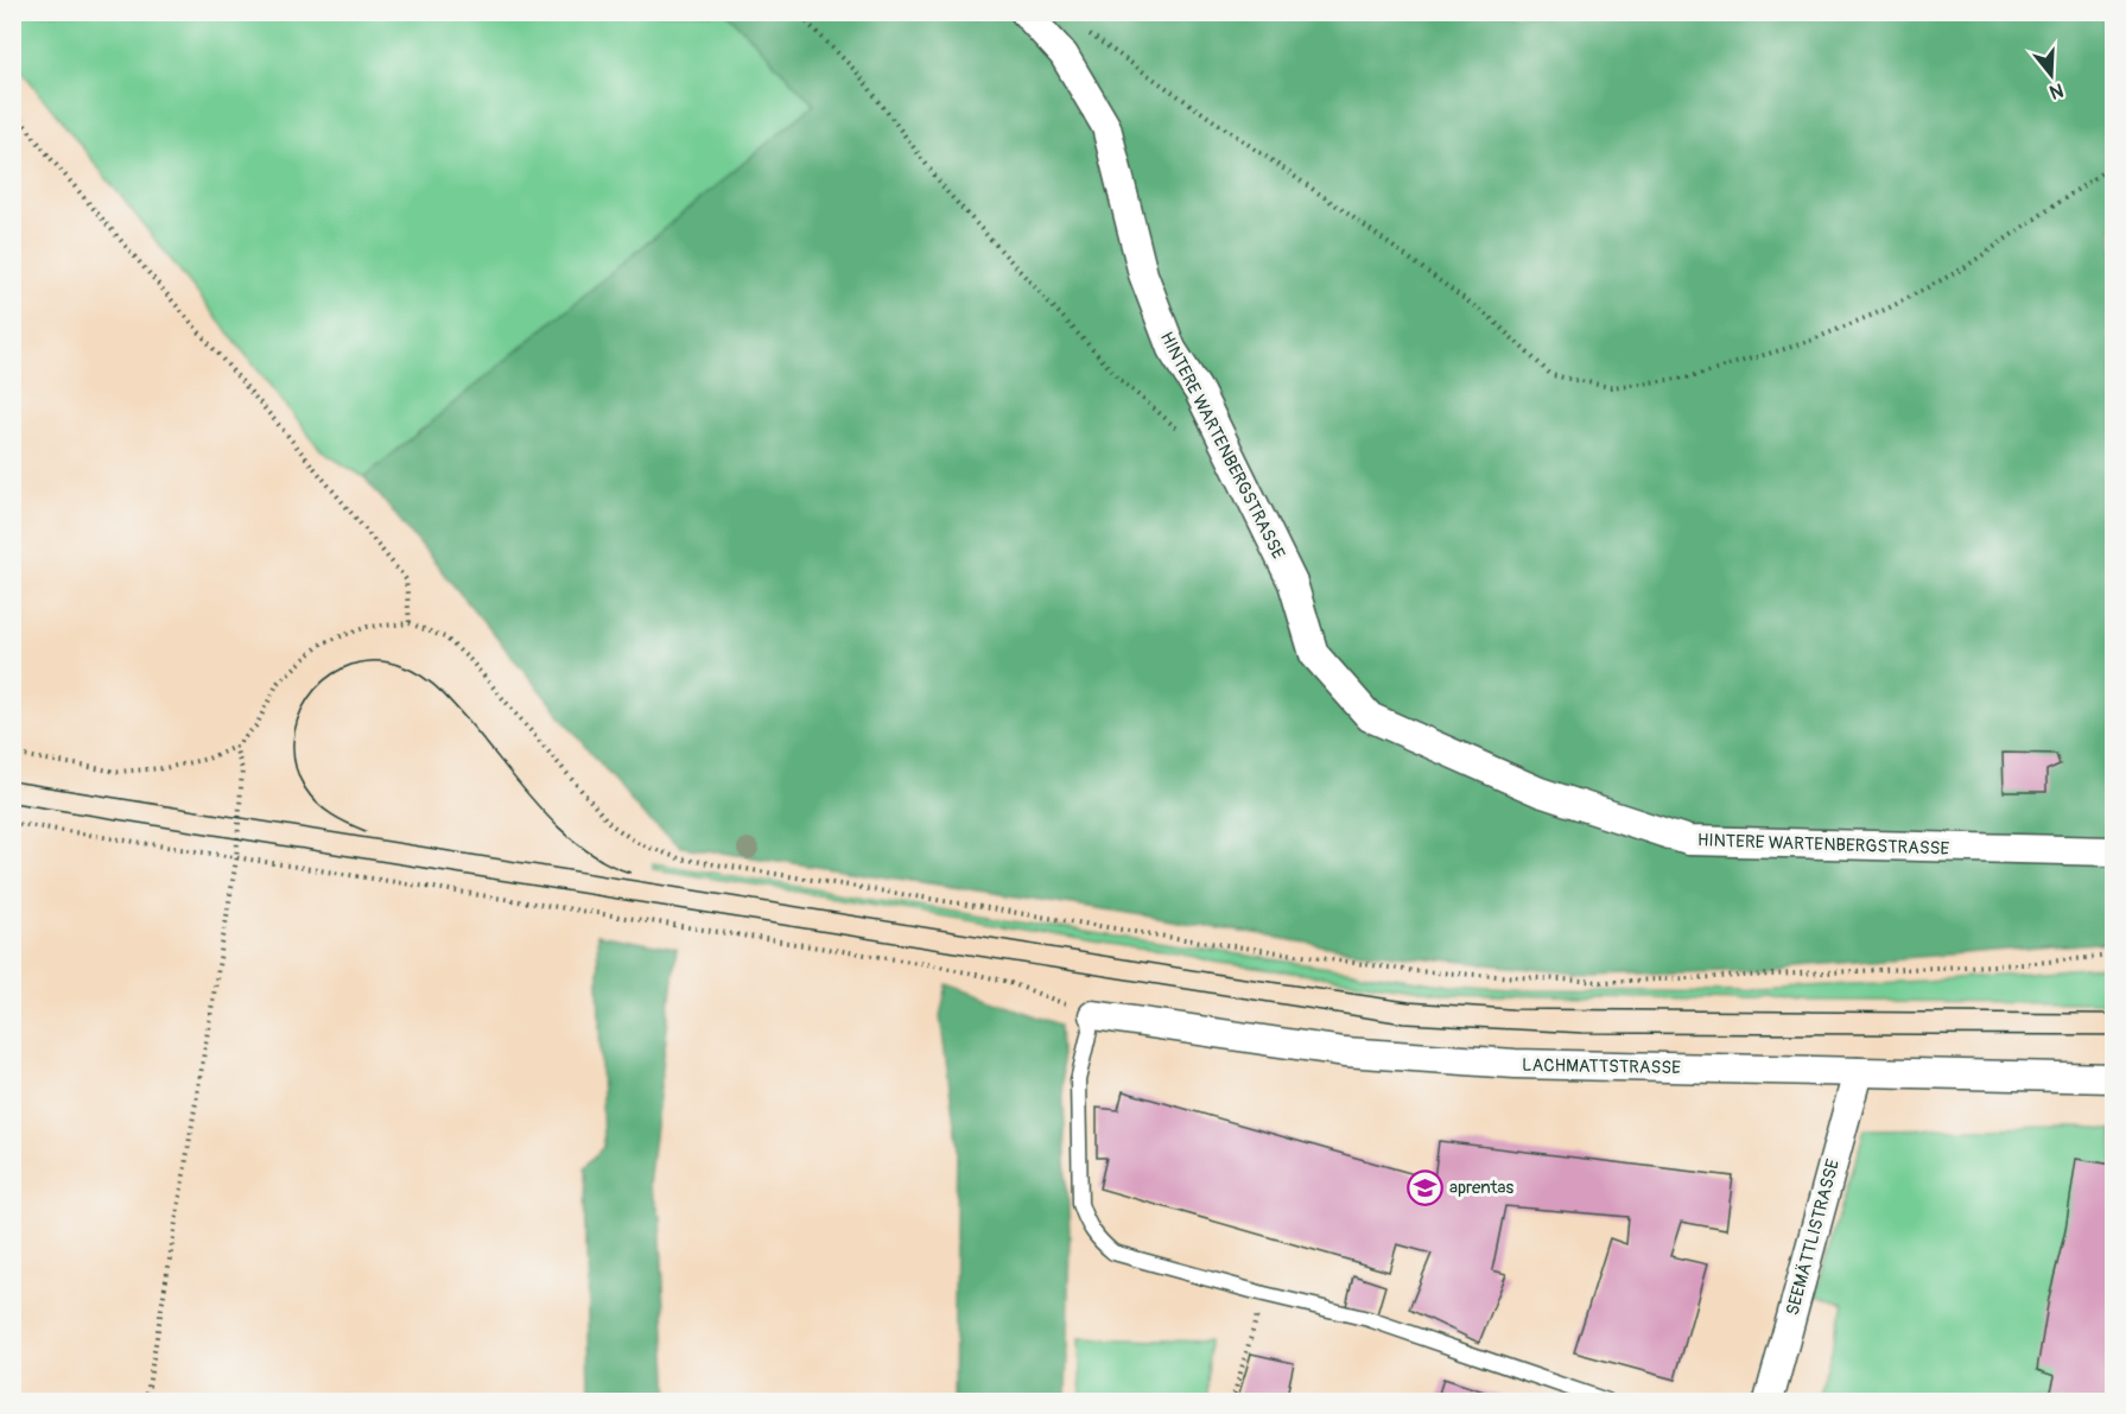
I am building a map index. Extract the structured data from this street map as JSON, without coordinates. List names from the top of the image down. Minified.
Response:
{"streets":{"street":["HINTERE WARTENBERGSTRASSE","LACHMATTSTRASSE","SEEMÄTTLISTRASSE"]},"crossings":[["LACHMATTSTRASSE","SEEMÄTTLISTRASSE"]],"places":{"school or university":["aprentas"]},"north":"bottom"}
